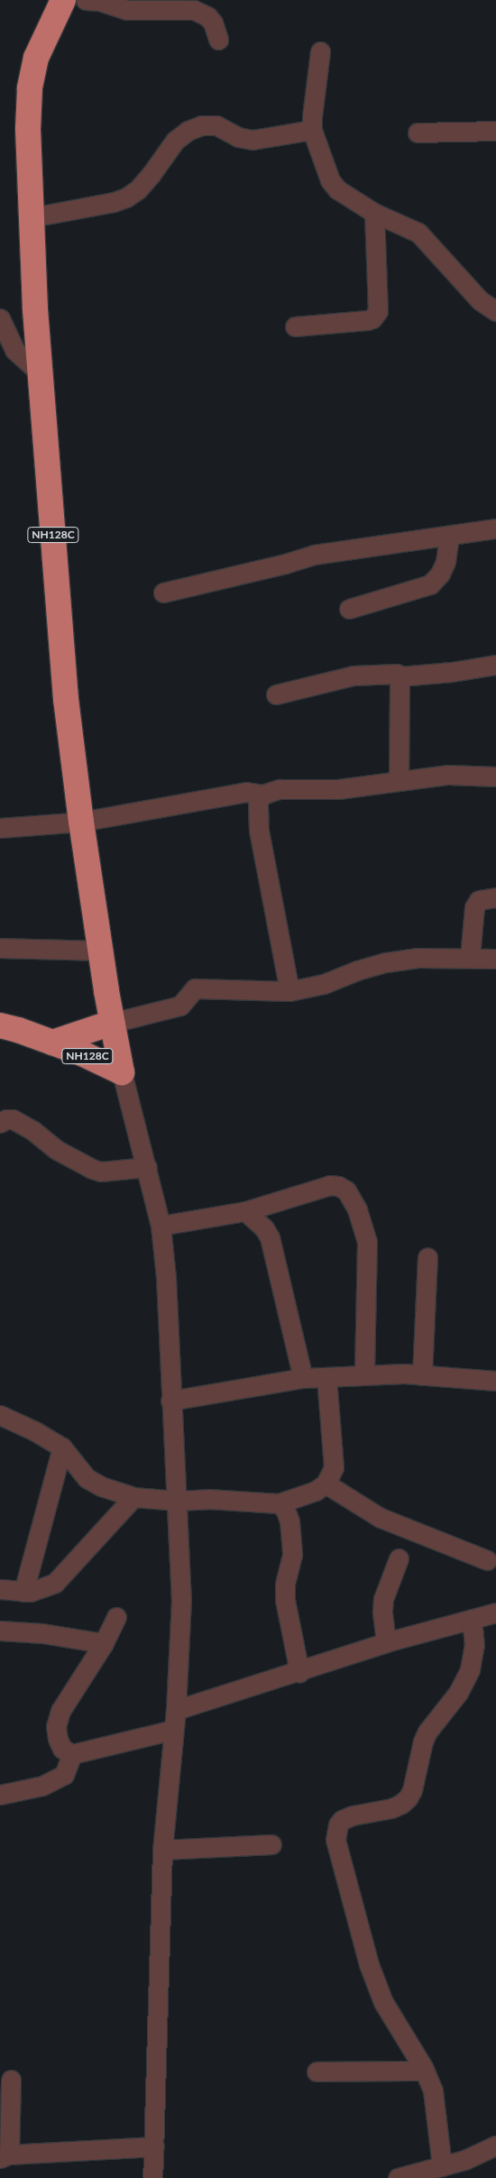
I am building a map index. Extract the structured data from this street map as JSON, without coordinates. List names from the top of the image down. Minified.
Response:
{"streets":{"highway":["NH128C"]}}
